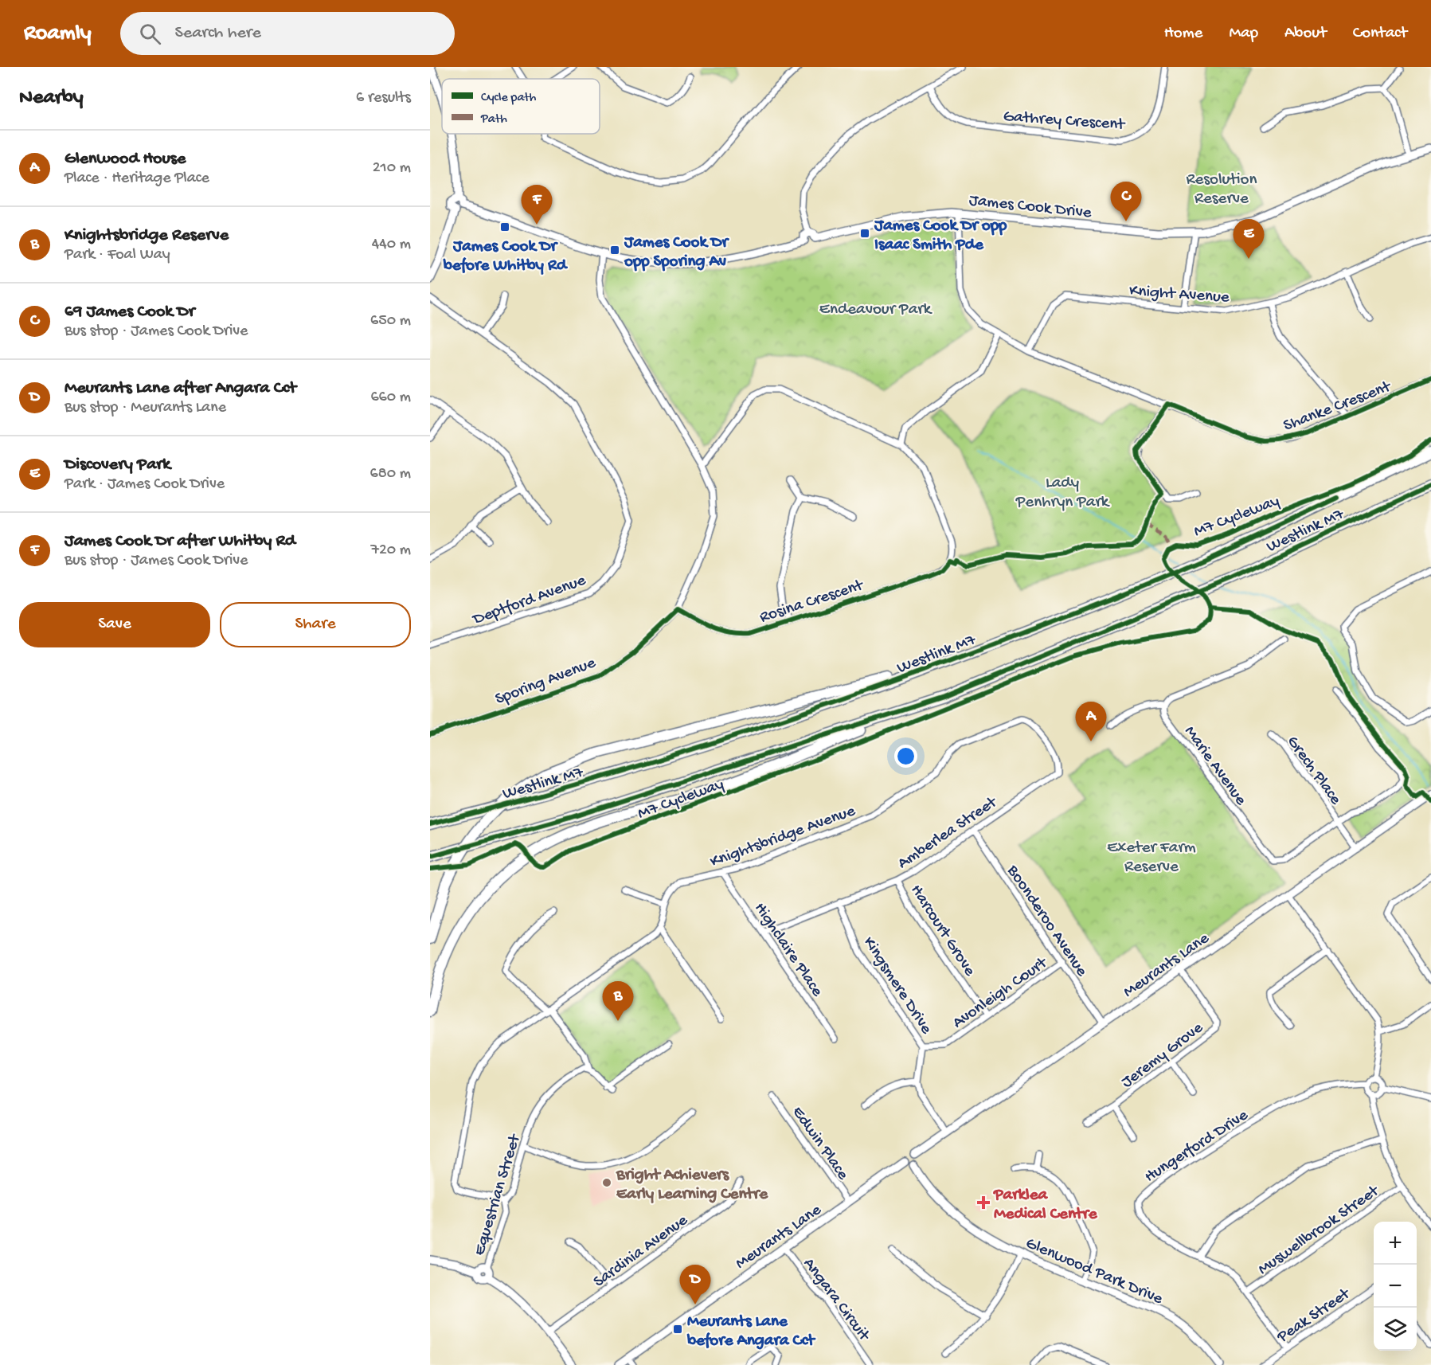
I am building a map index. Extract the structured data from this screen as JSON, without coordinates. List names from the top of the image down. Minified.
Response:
{"streets":{"highway":["Westlink M7"],"street":["Gathrey Crescent","James Cook Drive","Knight Avenue","Shanke Crescent","Deptford Avenue","Rosina Crescent","Sporing Avenue","Marie Avenue","Grech Place","Amberlea Street","Knightsbridge Avenue","Boonderoo Avenue","Harcourt Grove","Highclaire Place","Meurants Lane","Kingsmere Drive","Avonleigh Court","Jeremy Grove","Edwin Place","Hungerford Drive","Equestrian Street","Muswellbrook Street","Sardinia Avenue","Glenwood Park Drive","Angara Circuit","Peak Street"],"cycle path":["M7 Cycleway"]},"crossings":[["James Cook Drive","Shanke Crescent"],["Knight Avenue","Shanke Crescent"],["Rosina Crescent","Sporing Avenue"],["Marie Avenue","Grech Place"],["Amberlea Street","Knightsbridge Avenue"],["Amberlea Street","Boonderoo Avenue"],["Amberlea Street","Harcourt Grove"],["Amberlea Street","Highclaire Place"],["Amberlea Street","Kingsmere Drive"],["Knightsbridge Avenue","Highclaire Place"],["Boonderoo Avenue","Meurants Lane"],["Boonderoo Avenue","Avonleigh Court"],["Harcourt Grove","Avonleigh Court"],["Meurants Lane","Jeremy Grove"],["Meurants Lane","Edwin Place"],["Meurants Lane","Glenwood Park Drive"],["Meurants Lane","Angara Circuit"],["Kingsmere Drive","Avonleigh Court"],["Hungerford Drive","Muswellbrook Street"],["Hungerford Drive","Peak Street"]],"parks":["Resolution Reserve","Endeavour Park","Lady Penhryn Park","Exeter Farm Reserve"],"places":{"transit":["James Cook Dr before Whitby Rd","James Cook Dr opp Isaac Smith Pde","James Cook Dr opp Sporing Av","Meurants Lane before Angara Cct"],"other":["Bright Achievers Early Learning Centre"],"health":["Parklea Medical Centre"]},"legend":["Cycle path","Path"],"page":{"header":"Roamly","search":"Search here","nav":["Home","Map","About","Contact"],"heading":["Nearby","6 results"],"list":[{"mark":"A","name":"Glenwood House","note":"Place · Heritage Place","value":"210 m"},{"mark":"B","name":"Knightsbridge Reserve","note":"Park · Foal Way","value":"440 m"},{"mark":"C","name":"69 James Cook Dr","note":"Bus stop · James Cook Drive","value":"650 m"},{"mark":"D","name":"Meurants Lane after Angara Cct","note":"Bus stop · Meurants Lane","value":"660 m"},{"mark":"E","name":"Discovery Park","note":"Park · James Cook Drive","value":"680 m"},{"mark":"F","name":"James Cook Dr after Whitby Rd","note":"Bus stop · James Cook Drive","value":"720 m"}],"pins":["C","F","E","A","B","D"],"buttons":["Save","Share"],"map_buttons":["+","−"]}}
